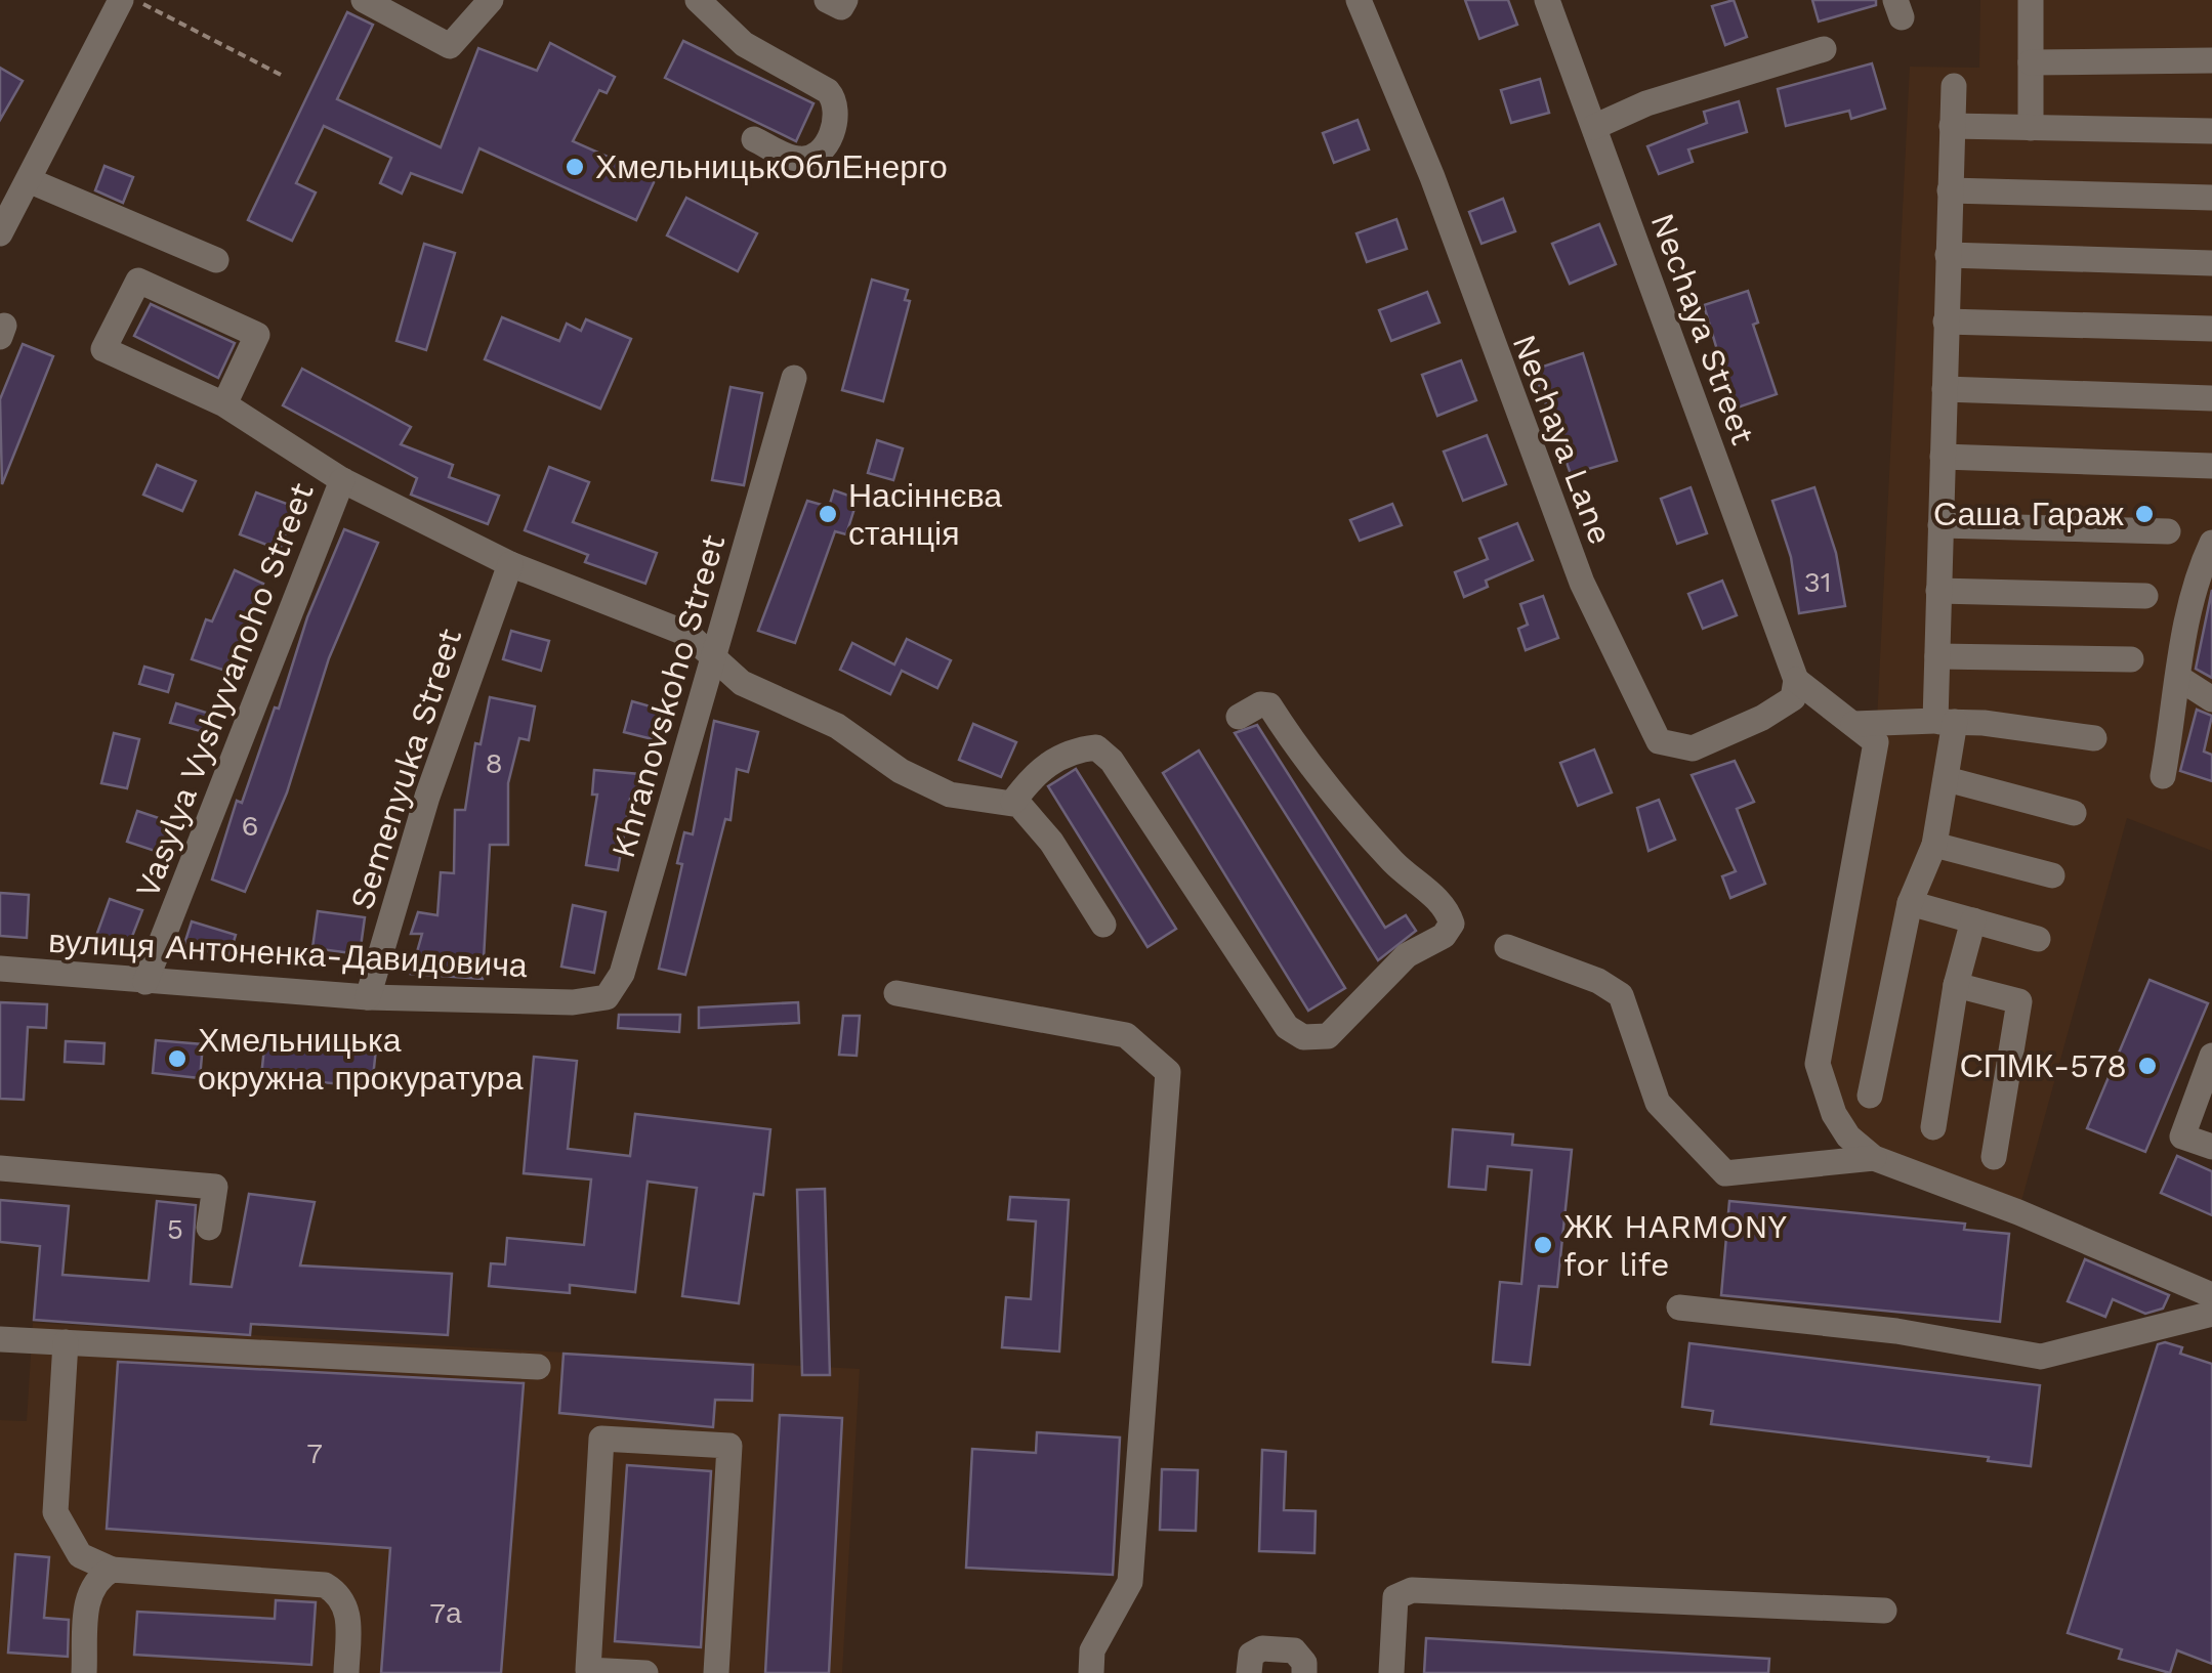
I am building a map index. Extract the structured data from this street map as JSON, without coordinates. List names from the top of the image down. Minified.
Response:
{"streets":{"street":["Nechaya Street","Nechaya Lane","Vasylya Vyshyvanoho Street","Khranovskoho Street","Semenyuka Street","вулиця Антоненка-Давидовича"]},"crossings":[["Nechaya Street","Nechaya Lane"],["Vasylya Vyshyvanoho Street","вулиця Антоненка-Давидовича"],["Khranovskoho Street","вулиця Антоненка-Давидовича"],["Semenyuka Street","вулиця Антоненка-Давидовича"]],"places":["ХмельницькОблЕнерго","Насіннєва станція","Саша Гараж","Хмельницька окружна прокуратура","СПМК-578","ЖК HARMONY for life"],"house_numbers":["31","8","6","5","7","7а"]}
